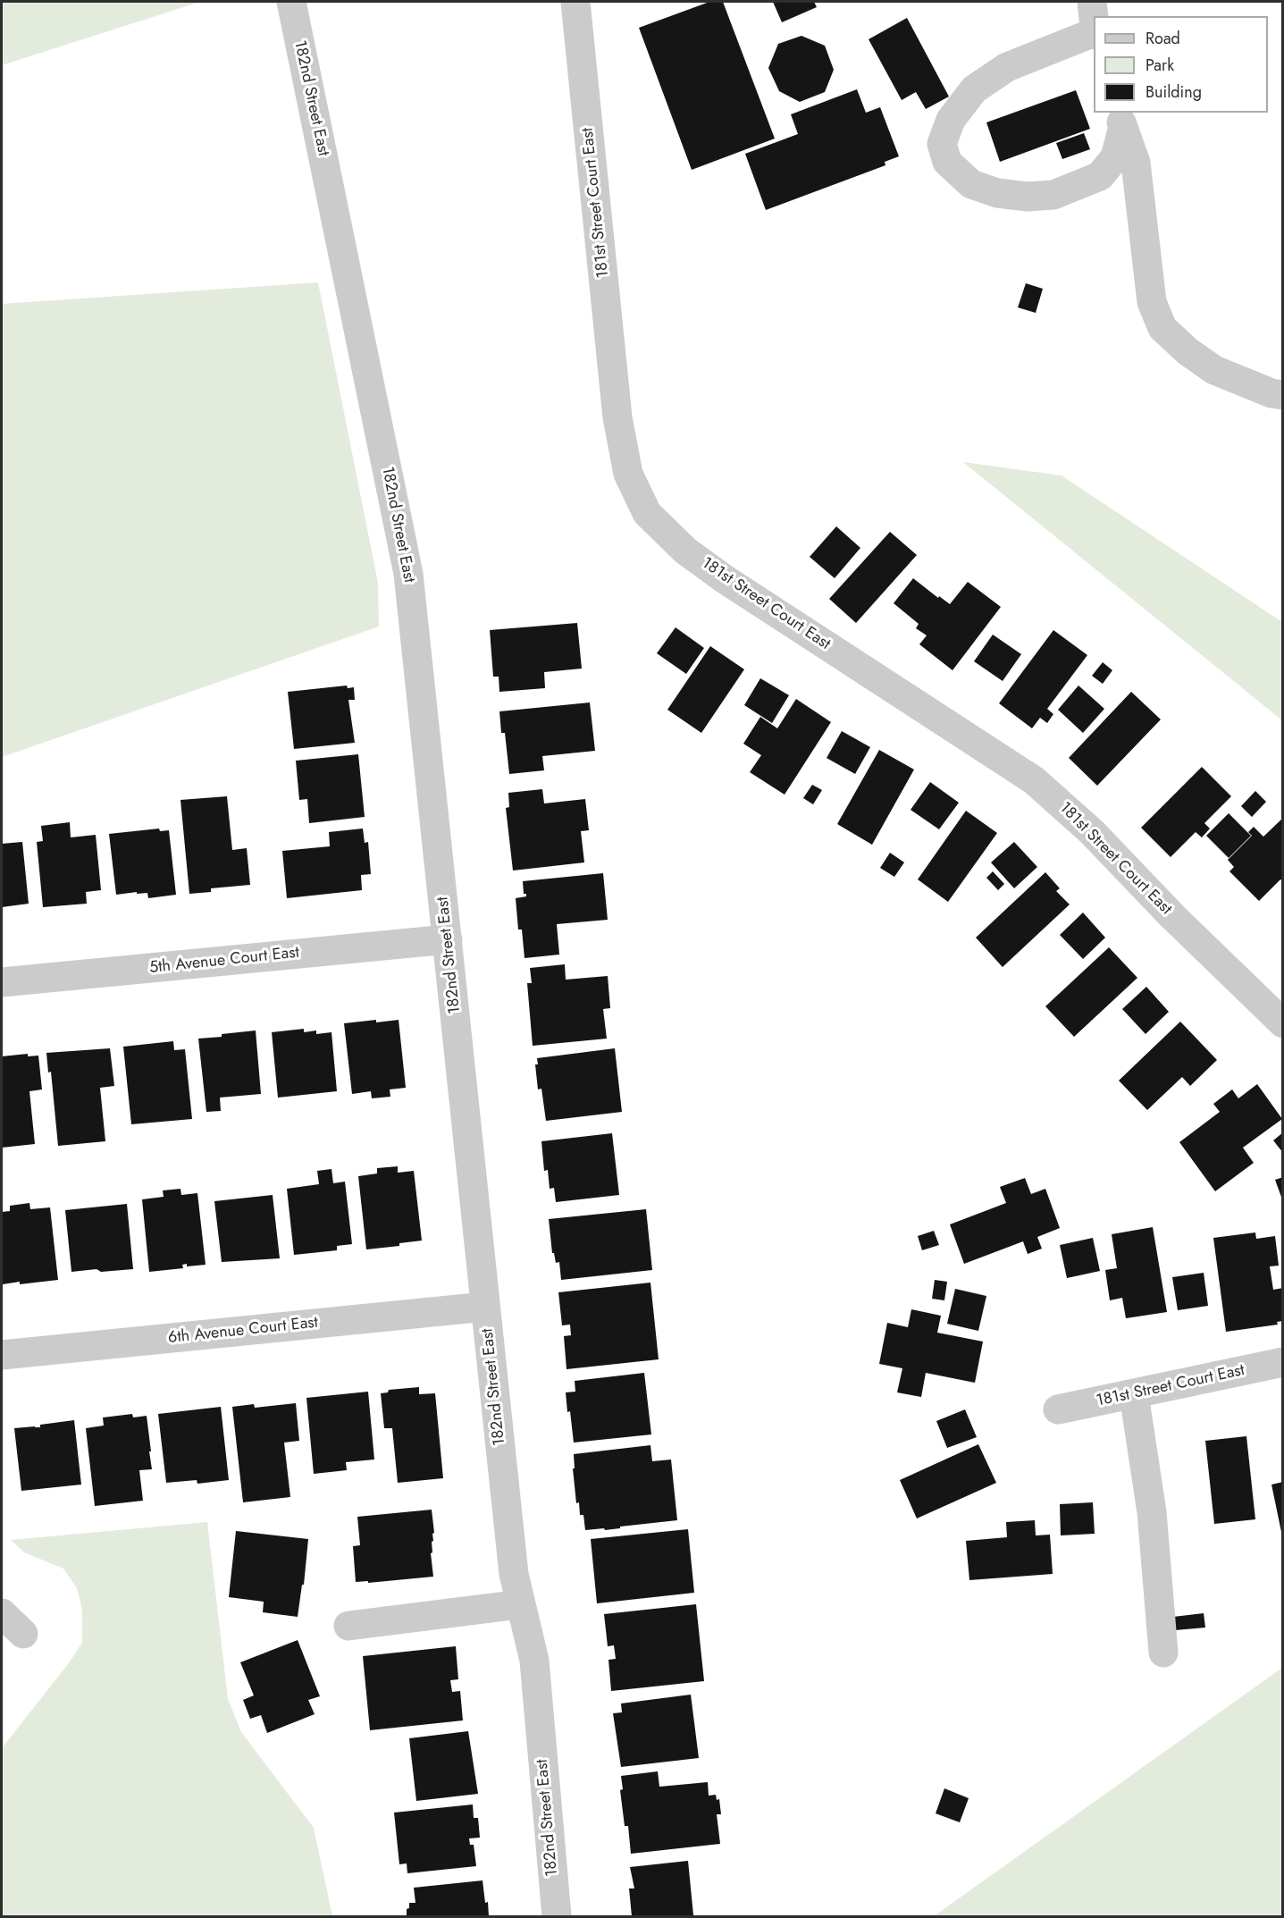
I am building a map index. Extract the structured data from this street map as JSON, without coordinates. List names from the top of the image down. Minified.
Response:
{"streets":{"street":["182nd Street East","181st Street Court East","5th Avenue Court East","6th Avenue Court East"]},"crossings":[["182nd Street East","5th Avenue Court East"],["182nd Street East","6th Avenue Court East"]],"legend":["Road","Park","Building"]}
